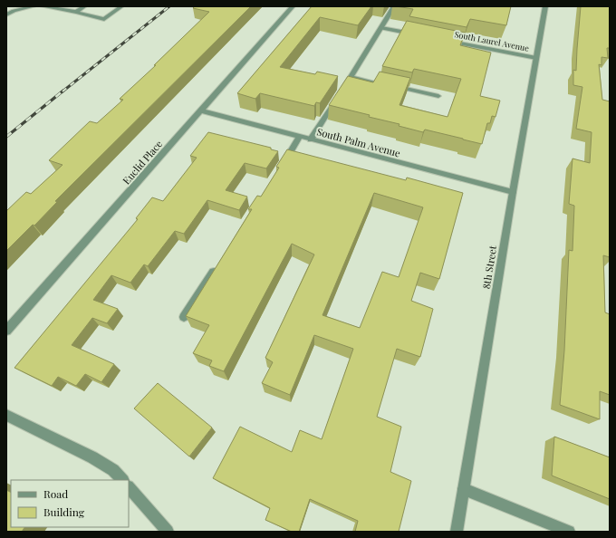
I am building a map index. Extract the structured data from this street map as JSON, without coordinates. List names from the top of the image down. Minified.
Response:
{"streets":{"street":["South Laurel Avenue","South Palm Avenue","Euclid Place","8th Street"]},"crossings":[["South Laurel Avenue","8th Street"],["South Palm Avenue","Euclid Place"],["South Palm Avenue","8th Street"]],"legend":["Road","Building"]}
